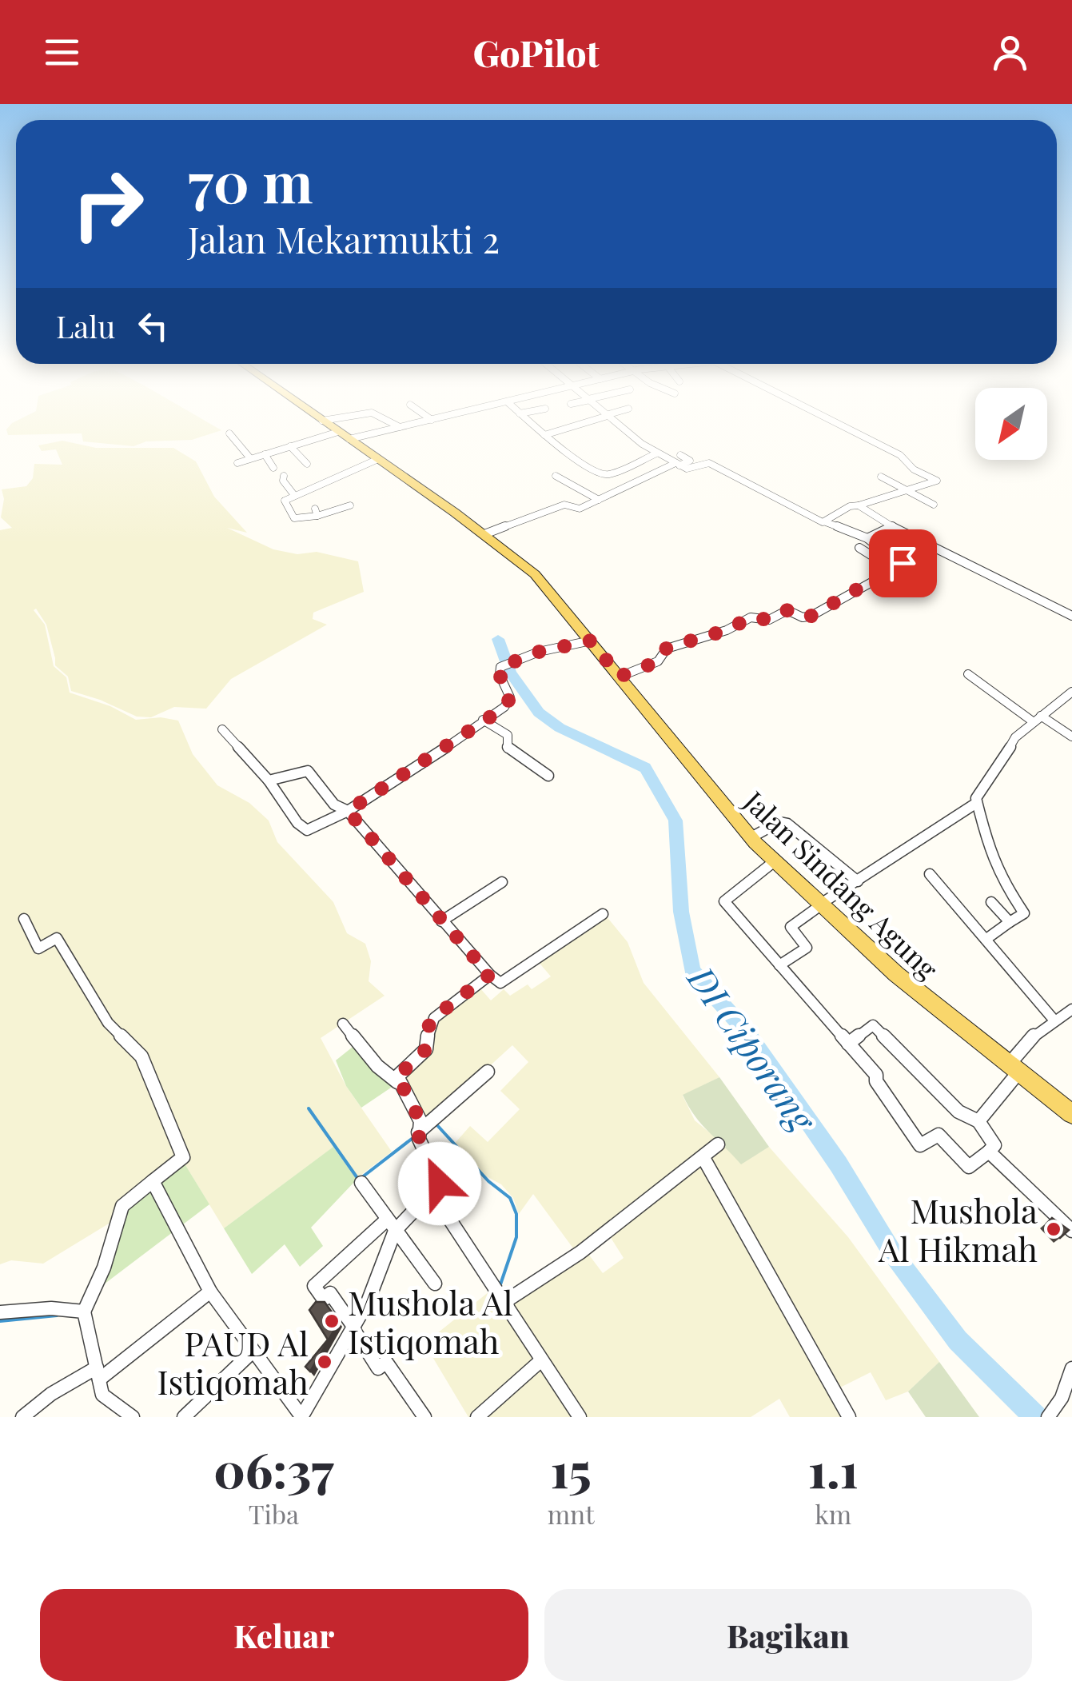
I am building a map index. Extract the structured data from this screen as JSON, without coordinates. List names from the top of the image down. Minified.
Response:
{"streets":{"main road":["Jalan Sindang Agung"]},"water":["DI Ciporang"],"places":["Mushola Al Hikmah","Mushola Al Istiqomah","PAUD Al Istiqomah"],"north":"bottom left","page":{"header":"GoPilot","turn":["70 m","Jalan Mekarmukti 2"],"then":"Lalu","eta":["06:37","Tiba","15","mnt","1.1","km"],"buttons":["Keluar","Bagikan"]}}
